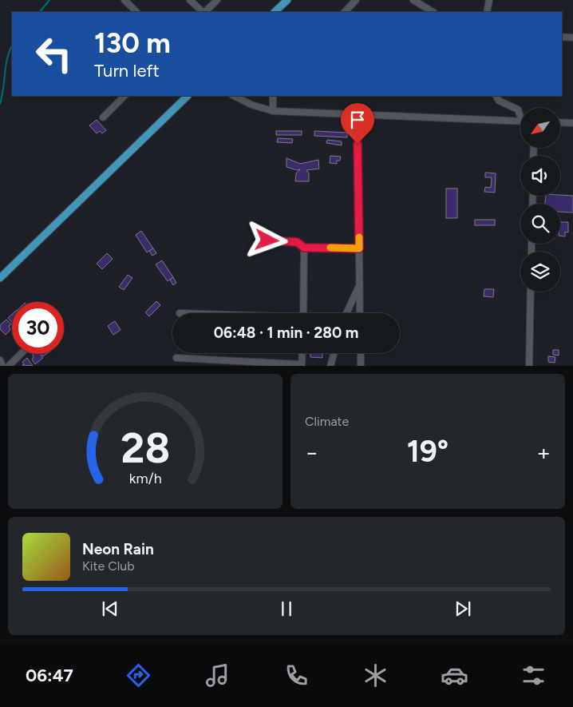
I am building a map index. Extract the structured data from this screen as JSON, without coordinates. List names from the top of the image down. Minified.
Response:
{"north":"bottom left","page":{"turn":["130 m","Turn left"],"limit":"30","trip":"06:48 · 1 min · 280 m","tile":"Climate","heat":["−","19°","+"],"song":["Neon Rain","Kite Club"],"tabs":"06:47","gauge":["28","km/h"]}}
